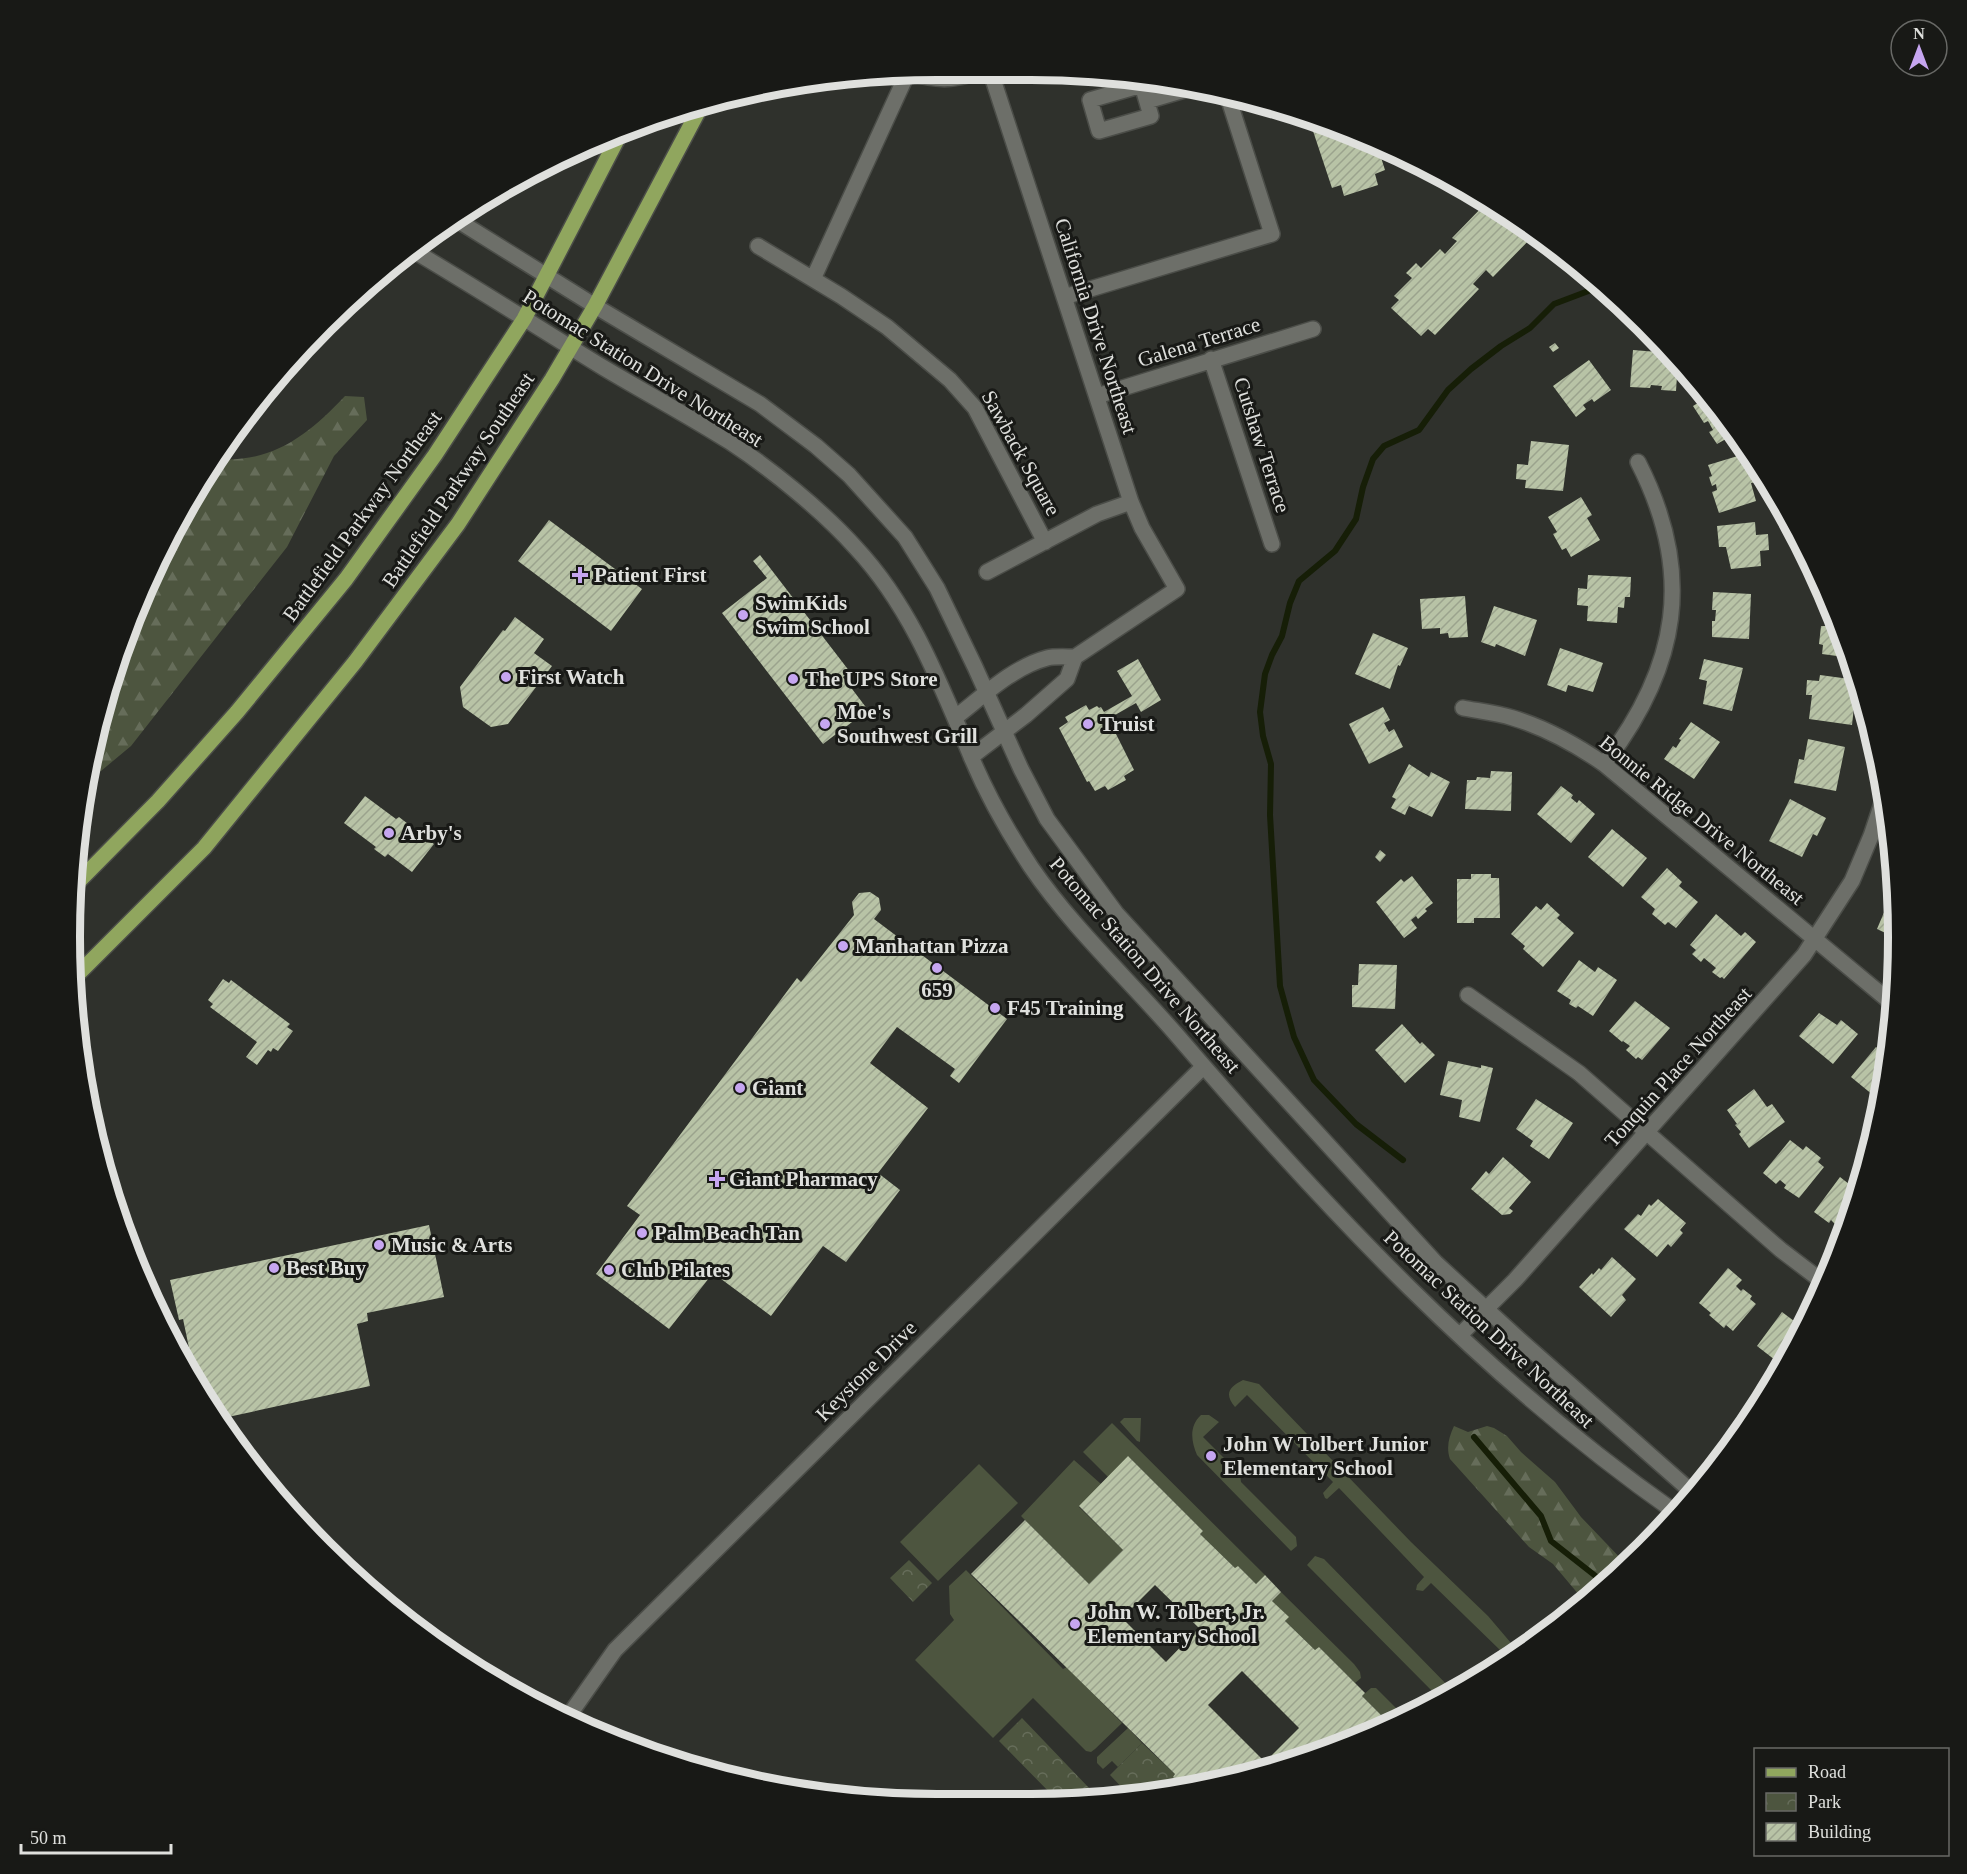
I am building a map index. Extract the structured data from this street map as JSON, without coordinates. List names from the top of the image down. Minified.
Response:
{"streets":{"main road":["Battlefield Parkway Southeast","Battlefield Parkway Northeast"],"street":["California Drive Northeast","Galena Terrace","Potomac Station Drive Northeast","Cutshaw Terrace","Sawback Square","Bonnie Ridge Drive Northeast","Tonquin Place Northeast","Keystone Drive"]},"crossings":[["California Drive Northeast","Galena Terrace"],["Galena Terrace","Cutshaw Terrace"],["Potomac Station Drive Northeast","Battlefield Parkway Southeast"],["Potomac Station Drive Northeast","Battlefield Parkway Northeast"],["Potomac Station Drive Northeast","Tonquin Place Northeast"],["Potomac Station Drive Northeast","Keystone Drive"],["Bonnie Ridge Drive Northeast","Tonquin Place Northeast"]],"places":{"health":["Patient First","Giant Pharmacy"],"other":["SwimKids Swim School","First Watch","The UPS Store","Moe's Southwest Grill","Truist","Arby's","Manhattan Pizza","659","F45 Training","Giant","Palm Beach Tan","Music & Arts","Best Buy","Club Pilates","John W Tolbert Junior Elementary School","John W. Tolbert, Jr. Elementary School"]},"legend":["Road","Park","Building"],"scale_bar":"50 m","north":"top"}
